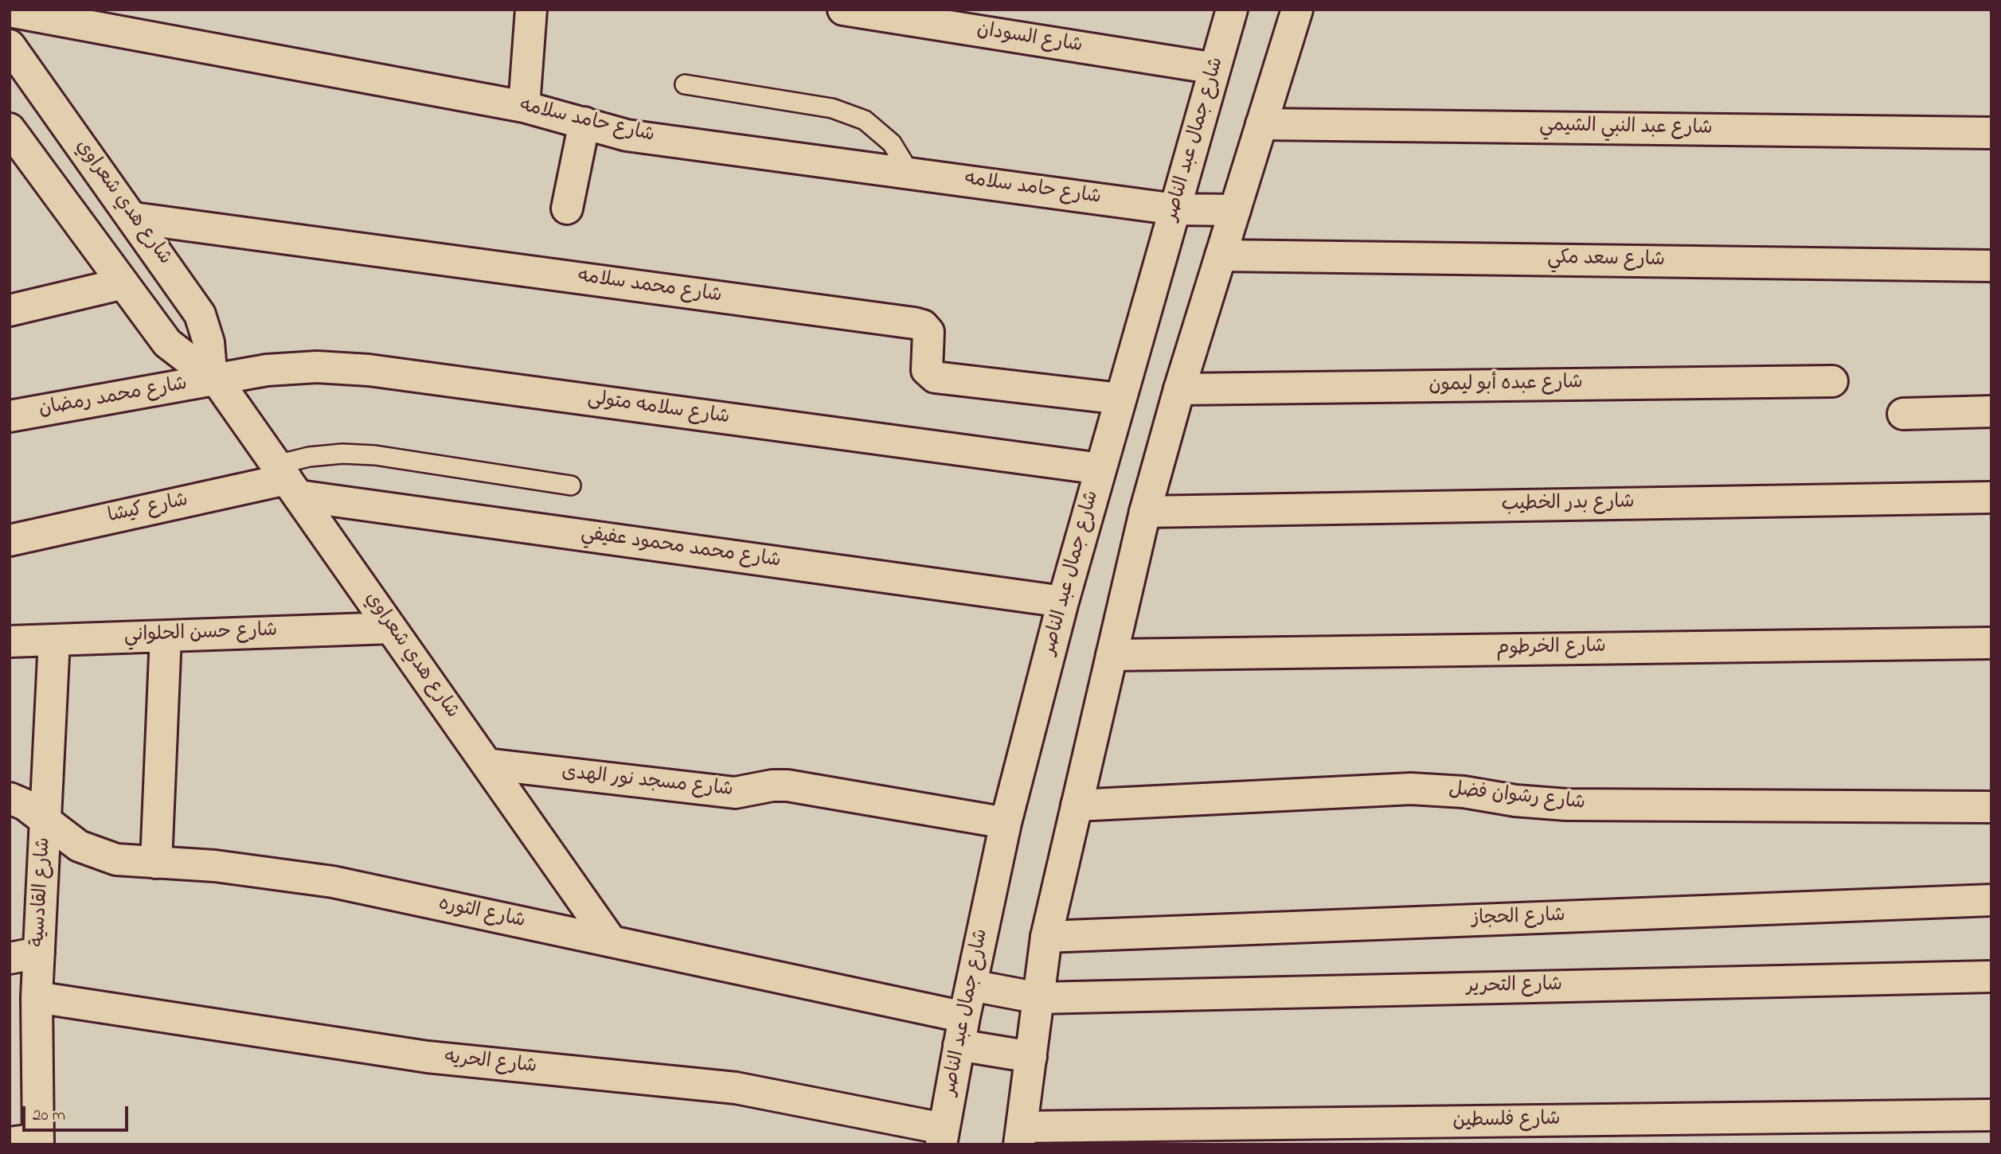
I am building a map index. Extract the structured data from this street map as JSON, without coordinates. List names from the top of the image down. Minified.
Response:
{"streets":{"street":["شارع السودان","شارع حامد سلامه","شارع عبد النبي الشيمي","شارع جمال عبد الناصر","شارع هدي شعراوي","شارع سعد مكي","شارع محمد سلامه","شارع عبده أبو ليمون","شارع محمد رمضان","شارع سلامه متولى","شارع بدر الخطيب","شارع كيشا","شارع محمد محمود عفيفي","شارع حسن الحلواني","شارع الخرطوم","شارع مسجد نور الهدى","شارع رشوان فضل","شارع القادسية","شارع الثوره","شارع الحجاز","شارع التحرير","شارع الحريه","شارع فلسطين"]},"crossings":[["شارع السودان","شارع جمال عبد الناصر"],["شارع حامد سلامه","شارع جمال عبد الناصر"],["شارع جمال عبد الناصر","شارع محمد سلامه"],["شارع جمال عبد الناصر","شارع سلامه متولى"],["شارع جمال عبد الناصر","شارع محمد محمود عفيفي"],["شارع جمال عبد الناصر","شارع مسجد نور الهدى"],["شارع جمال عبد الناصر","شارع الثوره"],["شارع جمال عبد الناصر","شارع التحرير"],["شارع جمال عبد الناصر","شارع الحريه"],["شارع هدي شعراوي","شارع محمد سلامه"],["شارع هدي شعراوي","شارع محمد رمضان"],["شارع هدي شعراوي","شارع سلامه متولى"],["شارع هدي شعراوي","شارع كيشا"],["شارع هدي شعراوي","شارع محمد محمود عفيفي"],["شارع هدي شعراوي","شارع حسن الحلواني"],["شارع هدي شعراوي","شارع مسجد نور الهدى"],["شارع هدي شعراوي","شارع الثوره"],["شارع محمد رمضان","شارع سلامه متولى"],["شارع كيشا","شارع محمد محمود عفيفي"],["شارع حسن الحلواني","شارع القادسية"],["شارع القادسية","شارع الثوره"],["شارع القادسية","شارع الحريه"]],"scale_bar":"20 m"}
